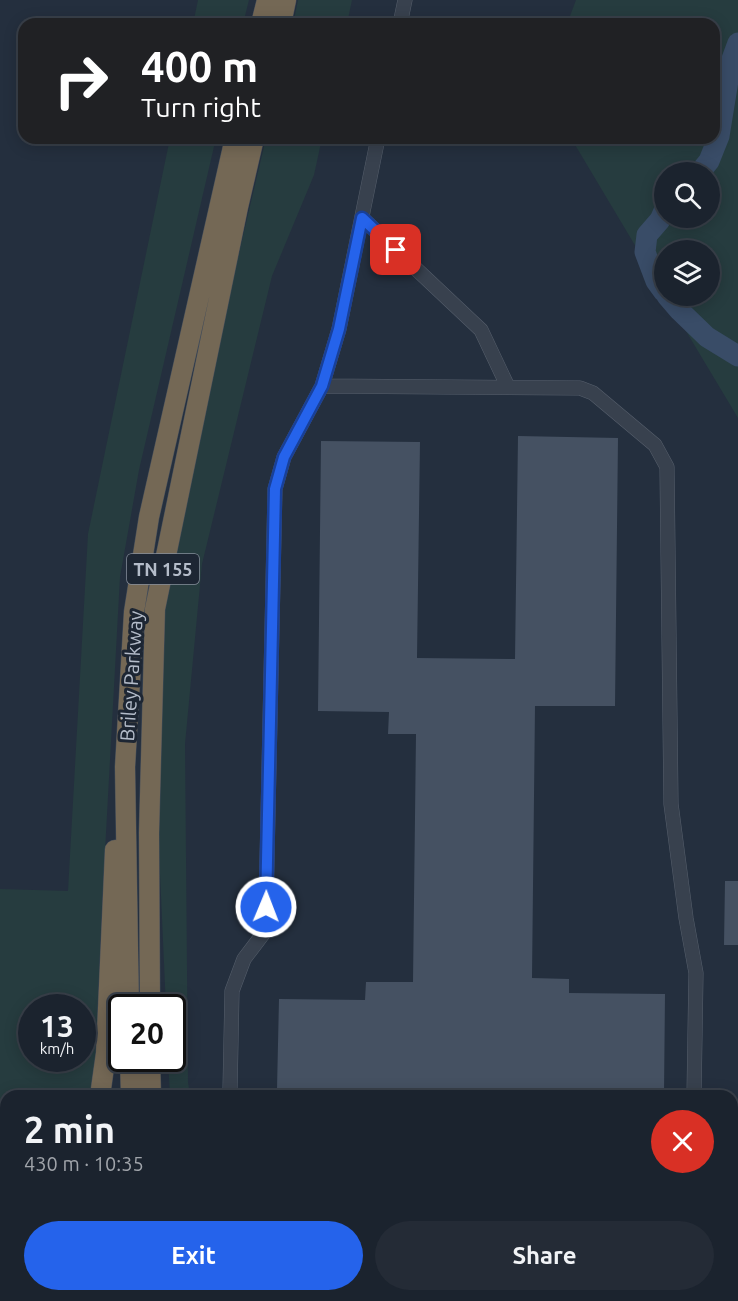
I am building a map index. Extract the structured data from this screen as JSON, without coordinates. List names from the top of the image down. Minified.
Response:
{"streets":{"highway":["TN 155","Briley Parkway"]},"page":{"turn":["400 m","Turn right"],"speed":"13 km/h","limit":"20","heading":["2 min","430 m · 10:35"],"buttons":["Exit","Share"]}}
